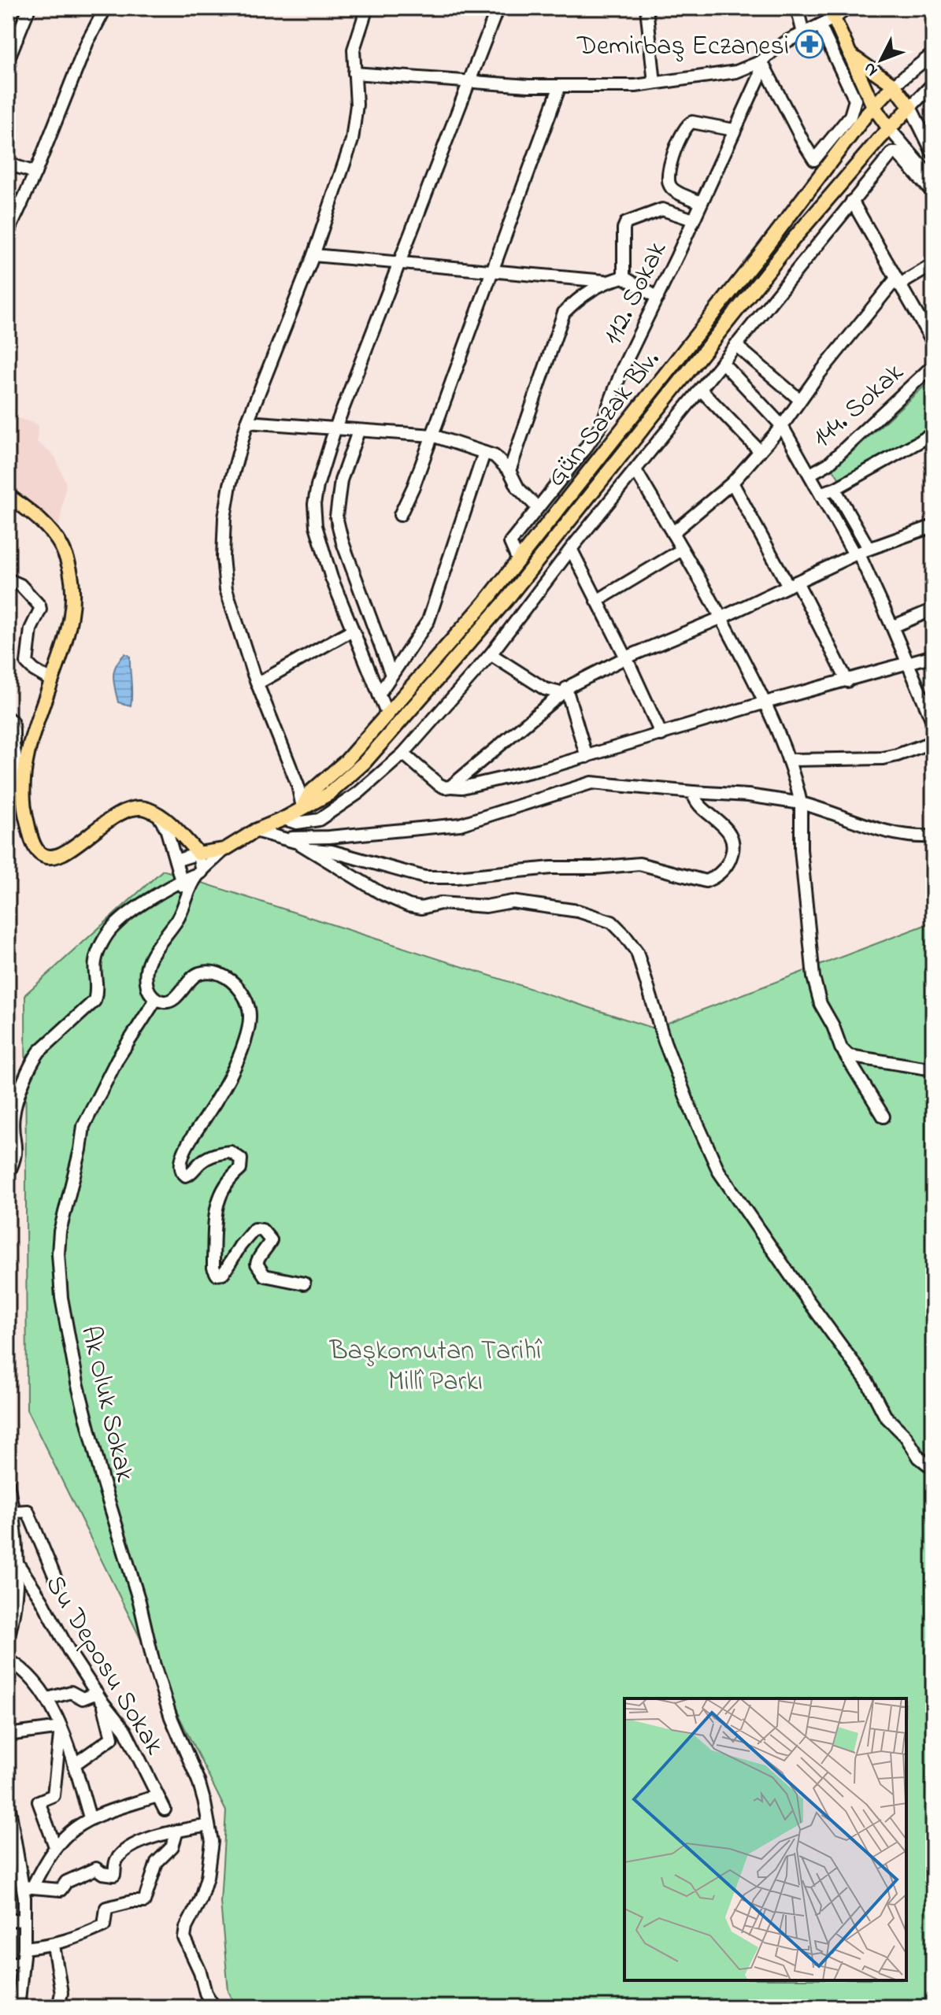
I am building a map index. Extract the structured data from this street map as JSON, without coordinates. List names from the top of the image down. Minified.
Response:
{"streets":{"main road":["Gün Sazak Blv."],"street":["112. Sokak","144. Sokak","Ak Oluk Sokak","Su Deposu Sokak"]},"crossings":[["112. Sokak","Gün Sazak Blv."]],"parks":["Başkomutan Tarihî Millî Parkı"],"places":{"pharmacy":["Demirbaş Eczanesi"]},"north":"bottom left"}
